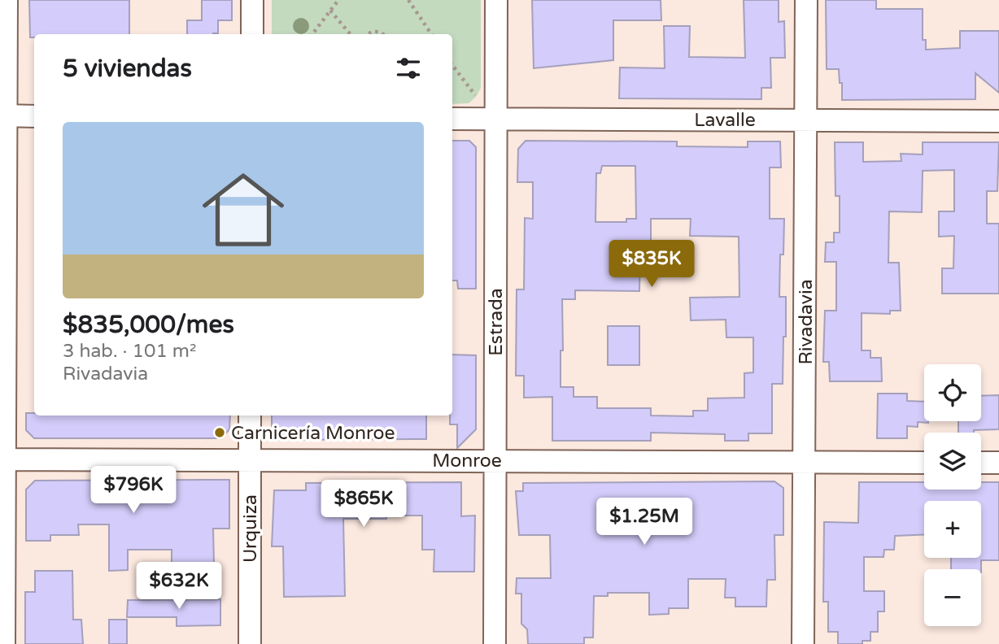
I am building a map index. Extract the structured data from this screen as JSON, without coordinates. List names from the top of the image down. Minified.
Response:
{"streets":{"street":["Lavalle","Estrada","Rivadavia","Monroe","Urquiza"]},"crossings":[["Lavalle","Estrada"],["Lavalle","Rivadavia"],["Estrada","Monroe"],["Rivadavia","Monroe"],["Monroe","Urquiza"]],"places":["Carnicería Monroe"],"page":{"heading":"5 viviendas","list":[{"name":"$835,000/mes","note":"3 hab. · 101 m² · Rivadavia"}],"price":["$835K","$796K","$865K","$1.25M","$632K"],"map_buttons":["+","−"]}}
